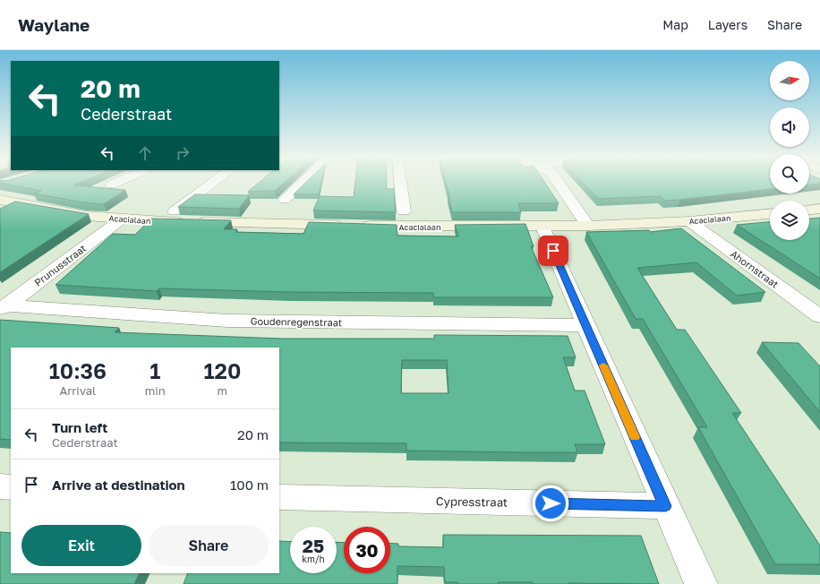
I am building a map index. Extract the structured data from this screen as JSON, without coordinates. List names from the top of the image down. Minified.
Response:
{"streets":{"street":["Acacialaan","Prunusstraat","Ahornstraat","Goudenregenstraat","Cypresstraat"]},"crossings":[["Acacialaan","Prunusstraat"],["Acacialaan","Ahornstraat"],["Prunusstraat","Goudenregenstraat"]],"north":"right","page":{"header":"Waylane","nav":["Map","Layers","Share"],"turn":["20 m","Cederstraat"],"eta":["10:36","Arrival","1","min","120","m"],"list":[{"name":"Turn left","note":"Cederstraat","value":"20 m"},{"name":"Arrive at destination","value":"100 m"}],"buttons":["Exit","Share"],"speed":"25 km/h","limit":"30"}}
